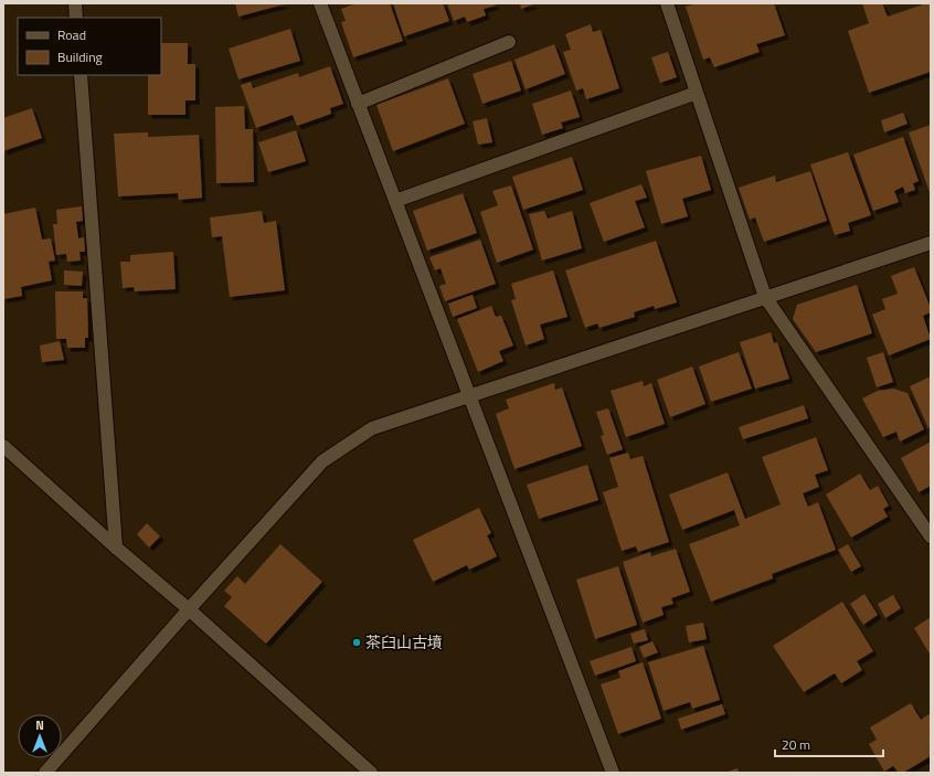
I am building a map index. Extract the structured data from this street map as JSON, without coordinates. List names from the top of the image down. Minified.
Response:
{"places":["茶臼山古墳"],"legend":["Road","Building"],"scale_bar":"20 m","north":"top"}
